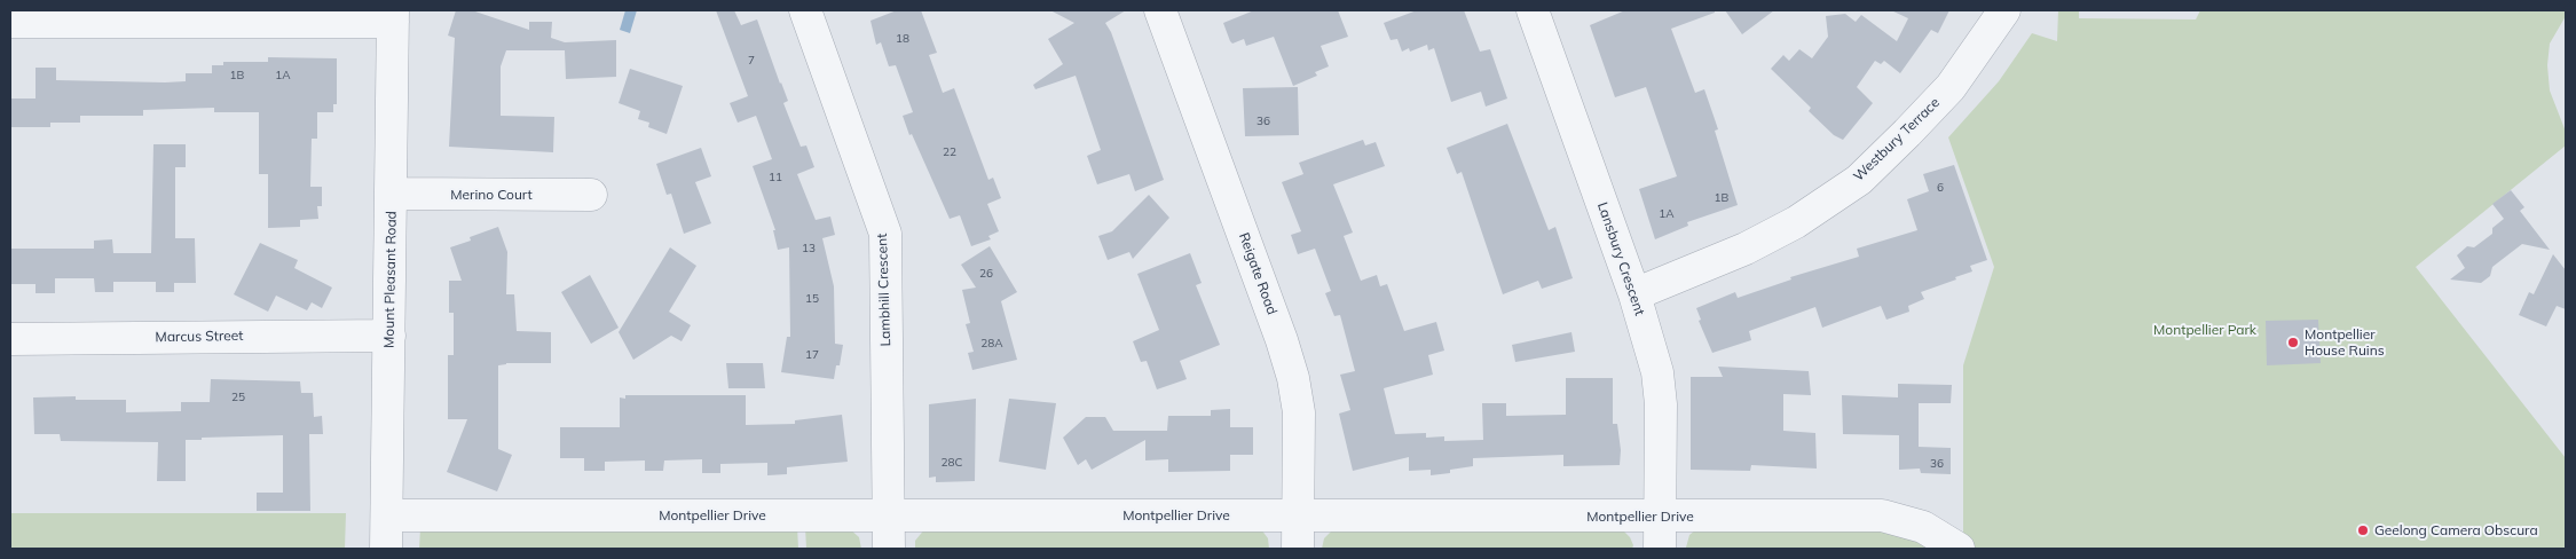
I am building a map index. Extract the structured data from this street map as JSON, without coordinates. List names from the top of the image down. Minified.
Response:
{"streets":{"street":["Westbury Terrace","Merino Court","Lansbury Crescent","Reigate Road","Mount Pleasant Road","Lambhill Crescent","Marcus Street","Montpellier Drive"]},"crossings":[["Westbury Terrace","Lansbury Crescent"],["Merino Court","Mount Pleasant Road"],["Lansbury Crescent","Montpellier Drive"],["Reigate Road","Montpellier Drive"],["Mount Pleasant Road","Marcus Street"],["Mount Pleasant Road","Montpellier Drive"],["Lambhill Crescent","Montpellier Drive"]],"parks":["Montpellier Park"],"places":["Montpellier House Ruins","Geelong Camera Obscura"],"house_numbers":["18","7","1B","1A","36","22","11","6","1B","1A","13","26","15","28A","17","25","28C","36"]}
